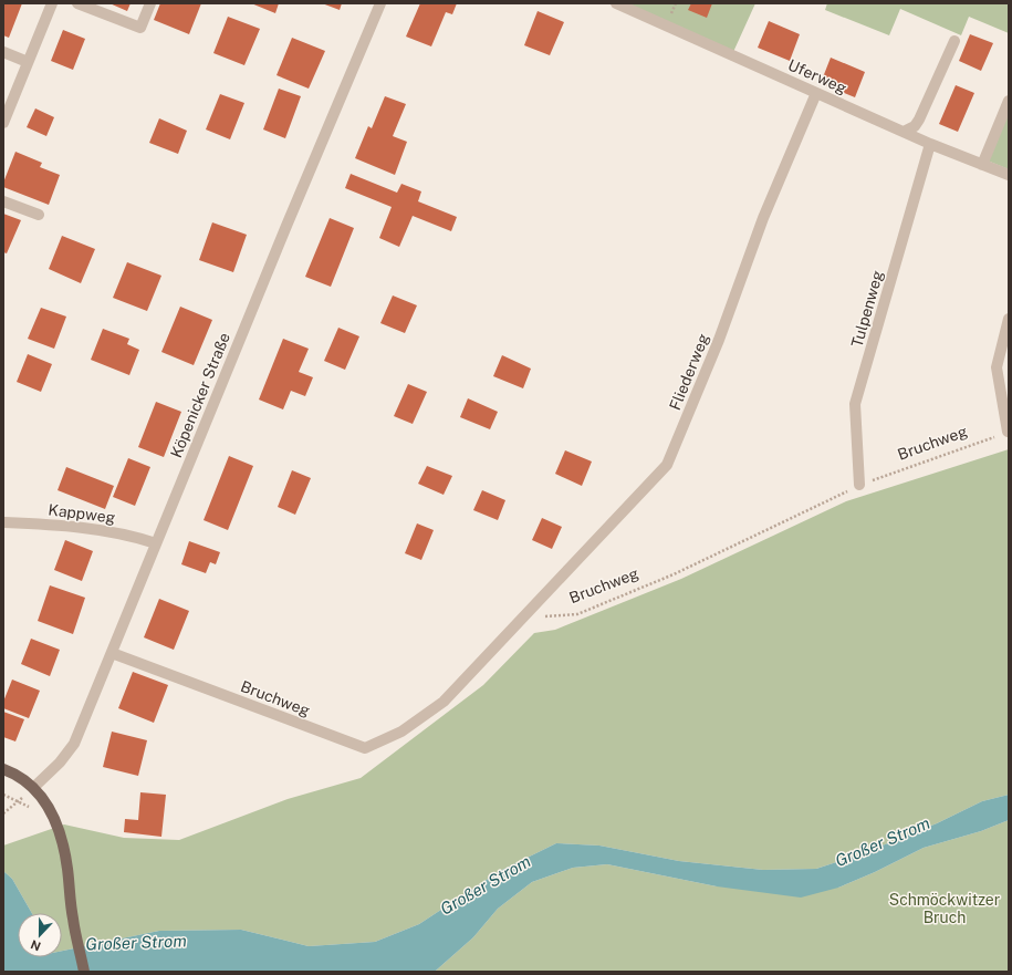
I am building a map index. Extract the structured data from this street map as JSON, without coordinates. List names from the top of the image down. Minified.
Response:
{"streets":{"street":["Uferweg","Tulpenweg","Fliederweg","Köpenicker Straße","Bruchweg","Kappweg"]},"crossings":[["Uferweg","Tulpenweg"],["Uferweg","Fliederweg"],["Tulpenweg","Bruchweg"],["Fliederweg","Bruchweg"],["Köpenicker Straße","Bruchweg"],["Köpenicker Straße","Kappweg"]],"water":["Großer Strom"],"parks":["Schmöckwitzer Bruch"],"north":"bottom"}
